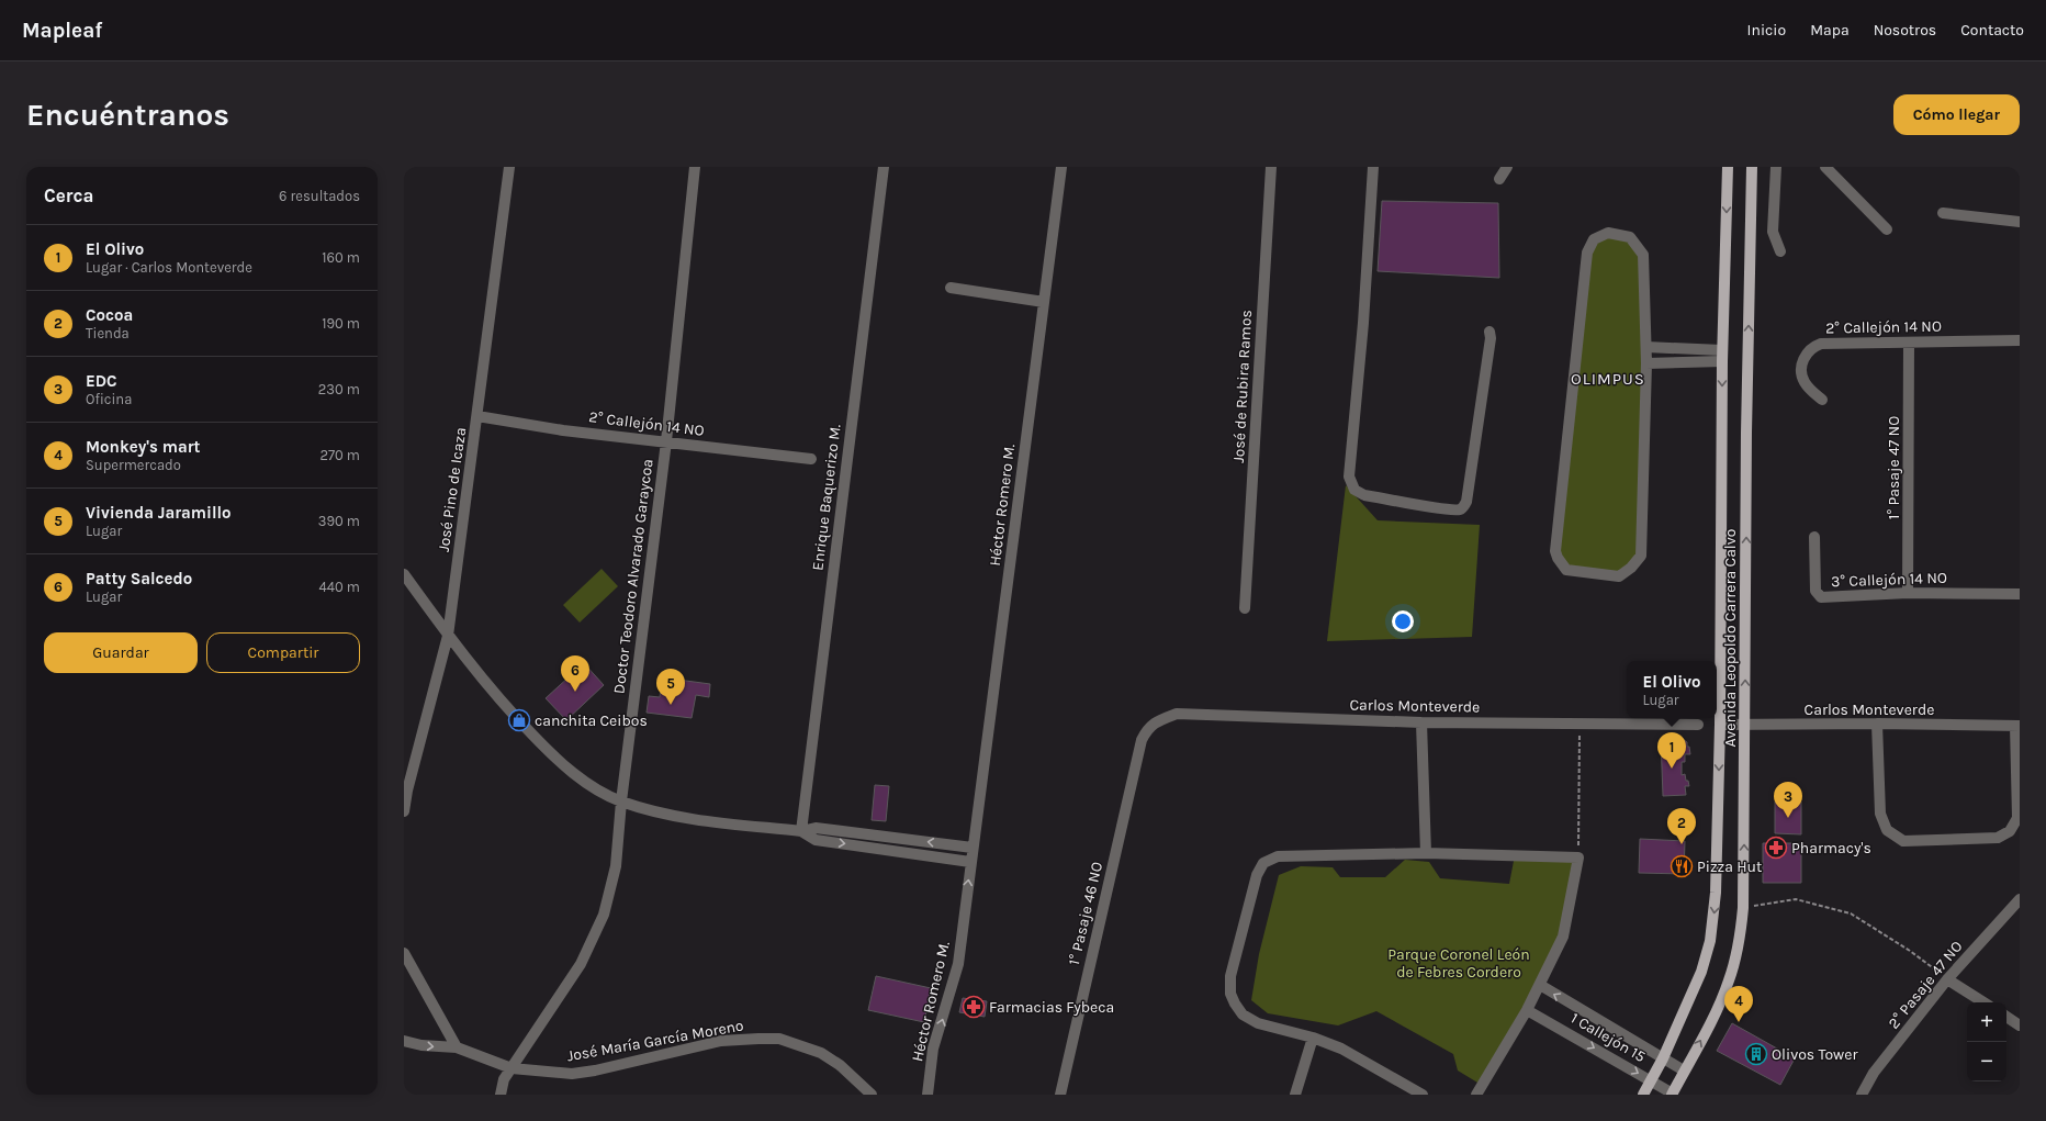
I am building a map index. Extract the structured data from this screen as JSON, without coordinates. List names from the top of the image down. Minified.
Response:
{"streets":{"main road":["Avenida Leopoldo Carrera Calvo"],"street":["2° Callejón 14 NO","José de Rubira Ramos","1° Pasaje 47 NO","José Pino de Icaza","Enrique Baquerizo M.","Héctor Romero M.","Doctor Teodoro Alvarado Garaycoa","3° Callejón 14 NO","Carlos Monteverde","1° Pasaje 46 NO","2° Pasaje 47 NO","1 Callejón 15","José María García Moreno"]},"crossings":[["2° Callejón 14 NO","1° Pasaje 47 NO"],["2° Callejón 14 NO","José Pino de Icaza"],["2° Callejón 14 NO","Doctor Teodoro Alvarado Garaycoa"],["1° Pasaje 47 NO","3° Callejón 14 NO"],["Doctor Teodoro Alvarado Garaycoa","José María García Moreno"],["Avenida Leopoldo Carrera Calvo","Carlos Monteverde"],["Avenida Leopoldo Carrera Calvo","1 Callejón 15"],["Carlos Monteverde","1° Pasaje 46 NO"]],"districts":["OLIMPUS"],"parks":["Parque Coronel León de Febres Cordero"],"places":{"shop":["canchita Ceibos"],"pharmacy":["Pharmacy's","Farmacias Fybeca"],"restaurant":["Pizza Hut"],"building":["Olivos Tower"]},"page":{"header":"Mapleaf","nav":["Inicio","Mapa","Nosotros","Contacto"],"buttons":["Cómo llegar",["Guardar","Compartir"]],"title":"Encuéntranos","heading":["Cerca","6 resultados"],"list":[{"mark":"1","name":"El Olivo","note":"Lugar · Carlos Monteverde","value":"160 m"},{"mark":"2","name":"Cocoa","note":"Tienda","value":"190 m"},{"mark":"3","name":"EDC","note":"Oficina","value":"230 m"},{"mark":"4","name":"Monkey's mart","note":"Supermercado","value":"270 m"},{"mark":"5","name":"Vivienda Jaramillo","note":"Lugar","value":"390 m"},{"mark":"6","name":"Patty Salcedo","note":"Lugar","value":"440 m"}],"pins":["6","5","1","3","2","4"],"popup":["El Olivo","Lugar"],"map_buttons":["+","−"]}}
